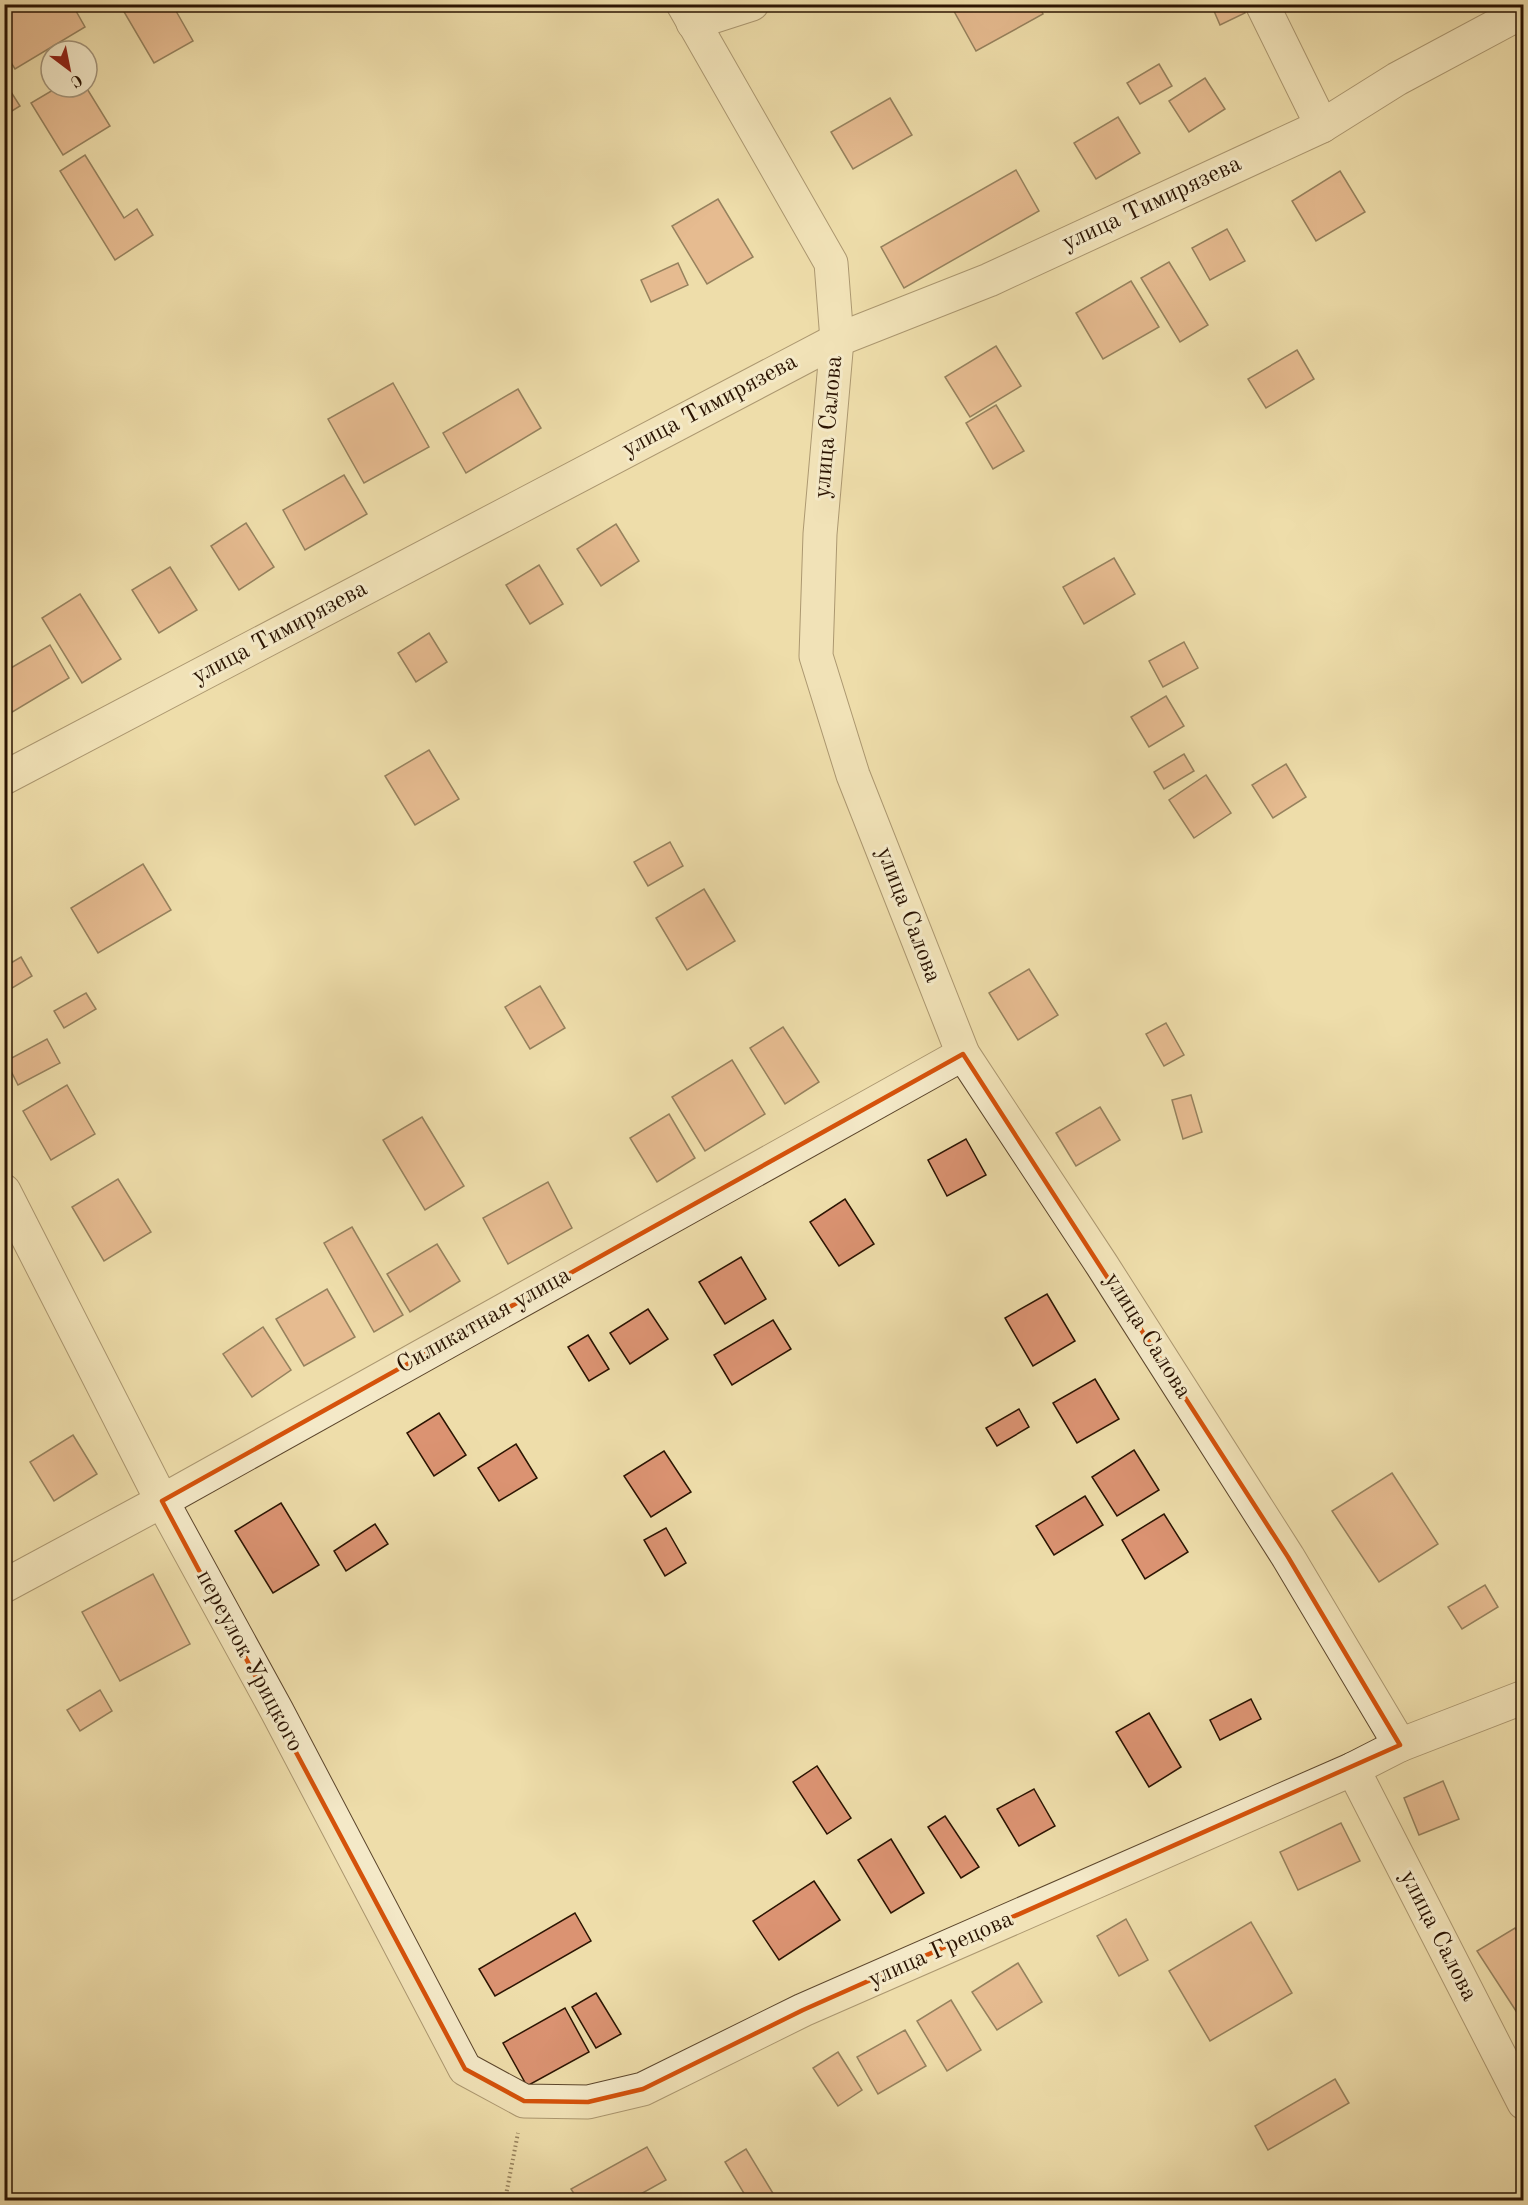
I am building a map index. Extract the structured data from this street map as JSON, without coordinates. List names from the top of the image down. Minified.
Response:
{"streets":{"street":["улица Тимирязева","улица Салова","Силикатная улица","переулок Урицкого","улица Грецова"]},"crossings":[["улица Тимирязева","улица Салова"],["улица Салова","Силикатная улица"],["улица Салова","улица Грецова"],["Силикатная улица","переулок Урицкого"],["переулок Урицкого","улица Грецова"]],"north":"bottom right"}
